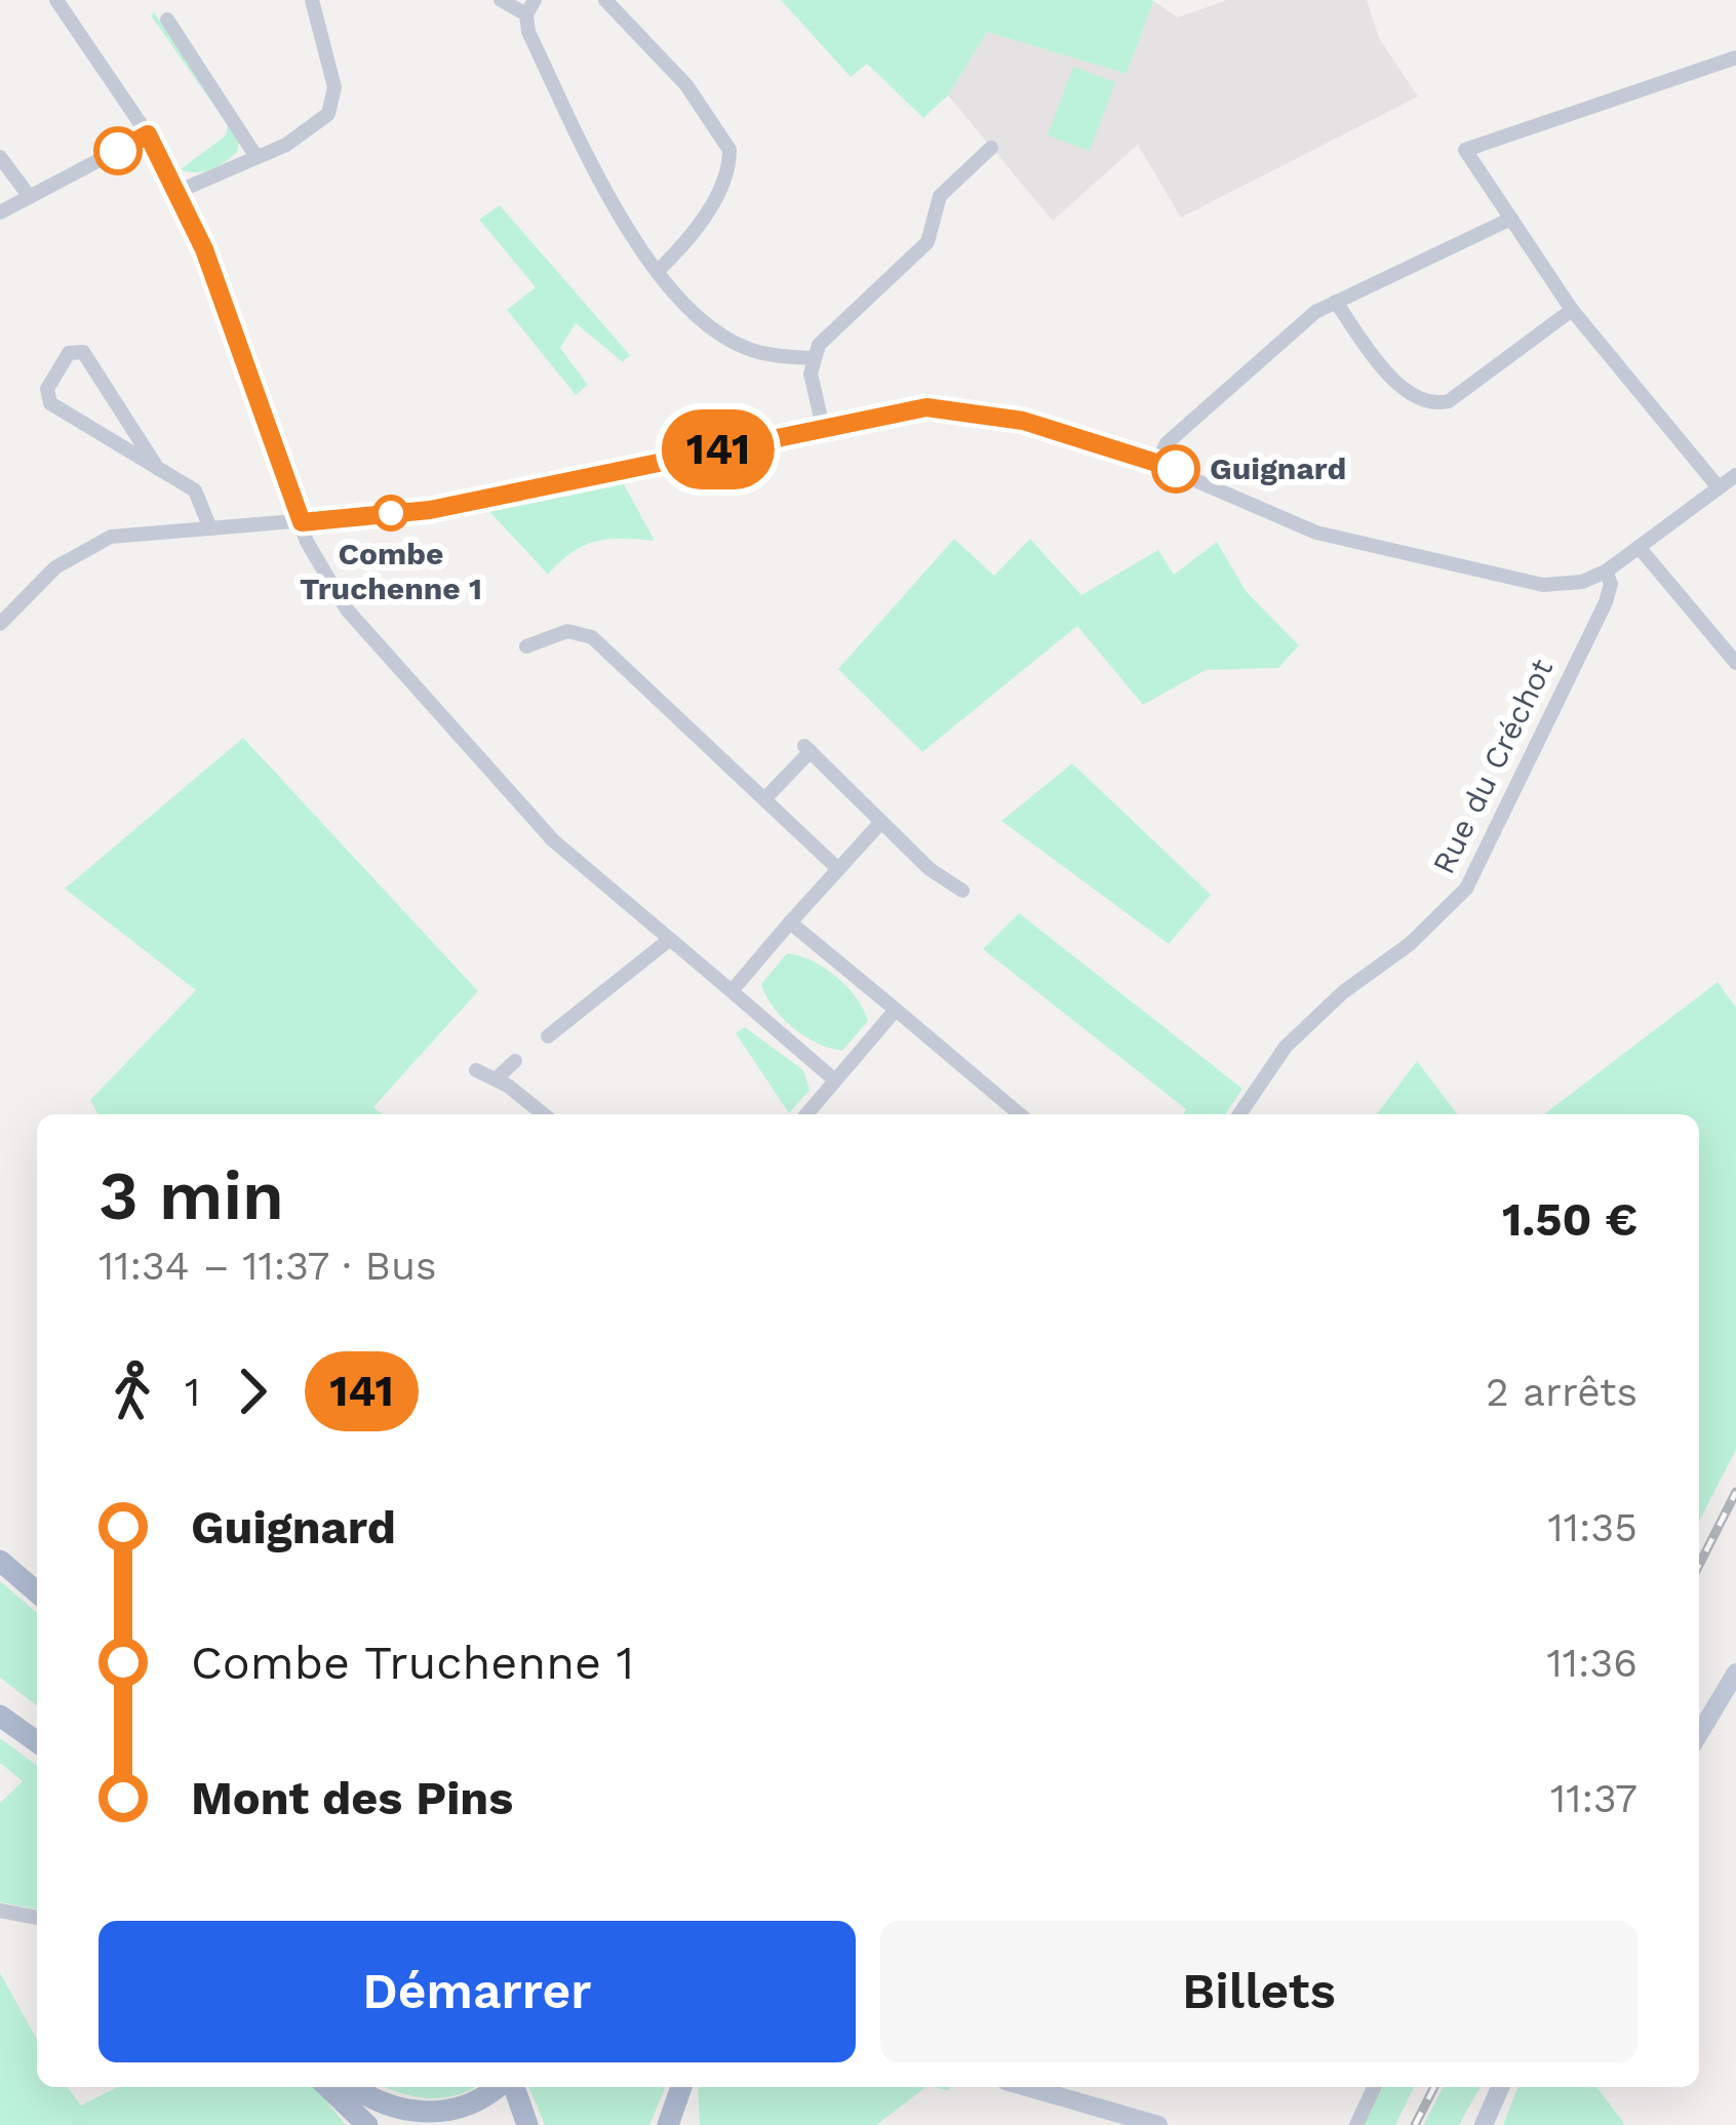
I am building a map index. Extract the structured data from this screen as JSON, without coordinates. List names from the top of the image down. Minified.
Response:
{"streets":{"street":["Rue du Créchot"]},"places":["Guignard","Combe Truchenne 1"],"lines":["bus line 141"],"page":{"on_map":"141","heading":["3 min","11:34 – 11:37 · Bus","1.50 €"],"legs":["1","141","2 arrêts"],"list":[{"name":"Guignard","value":"11:35"},{"name":"Combe Truchenne 1","value":"11:36"},{"name":"Mont des Pins","value":"11:37"}],"buttons":["Démarrer","Billets"]}}
